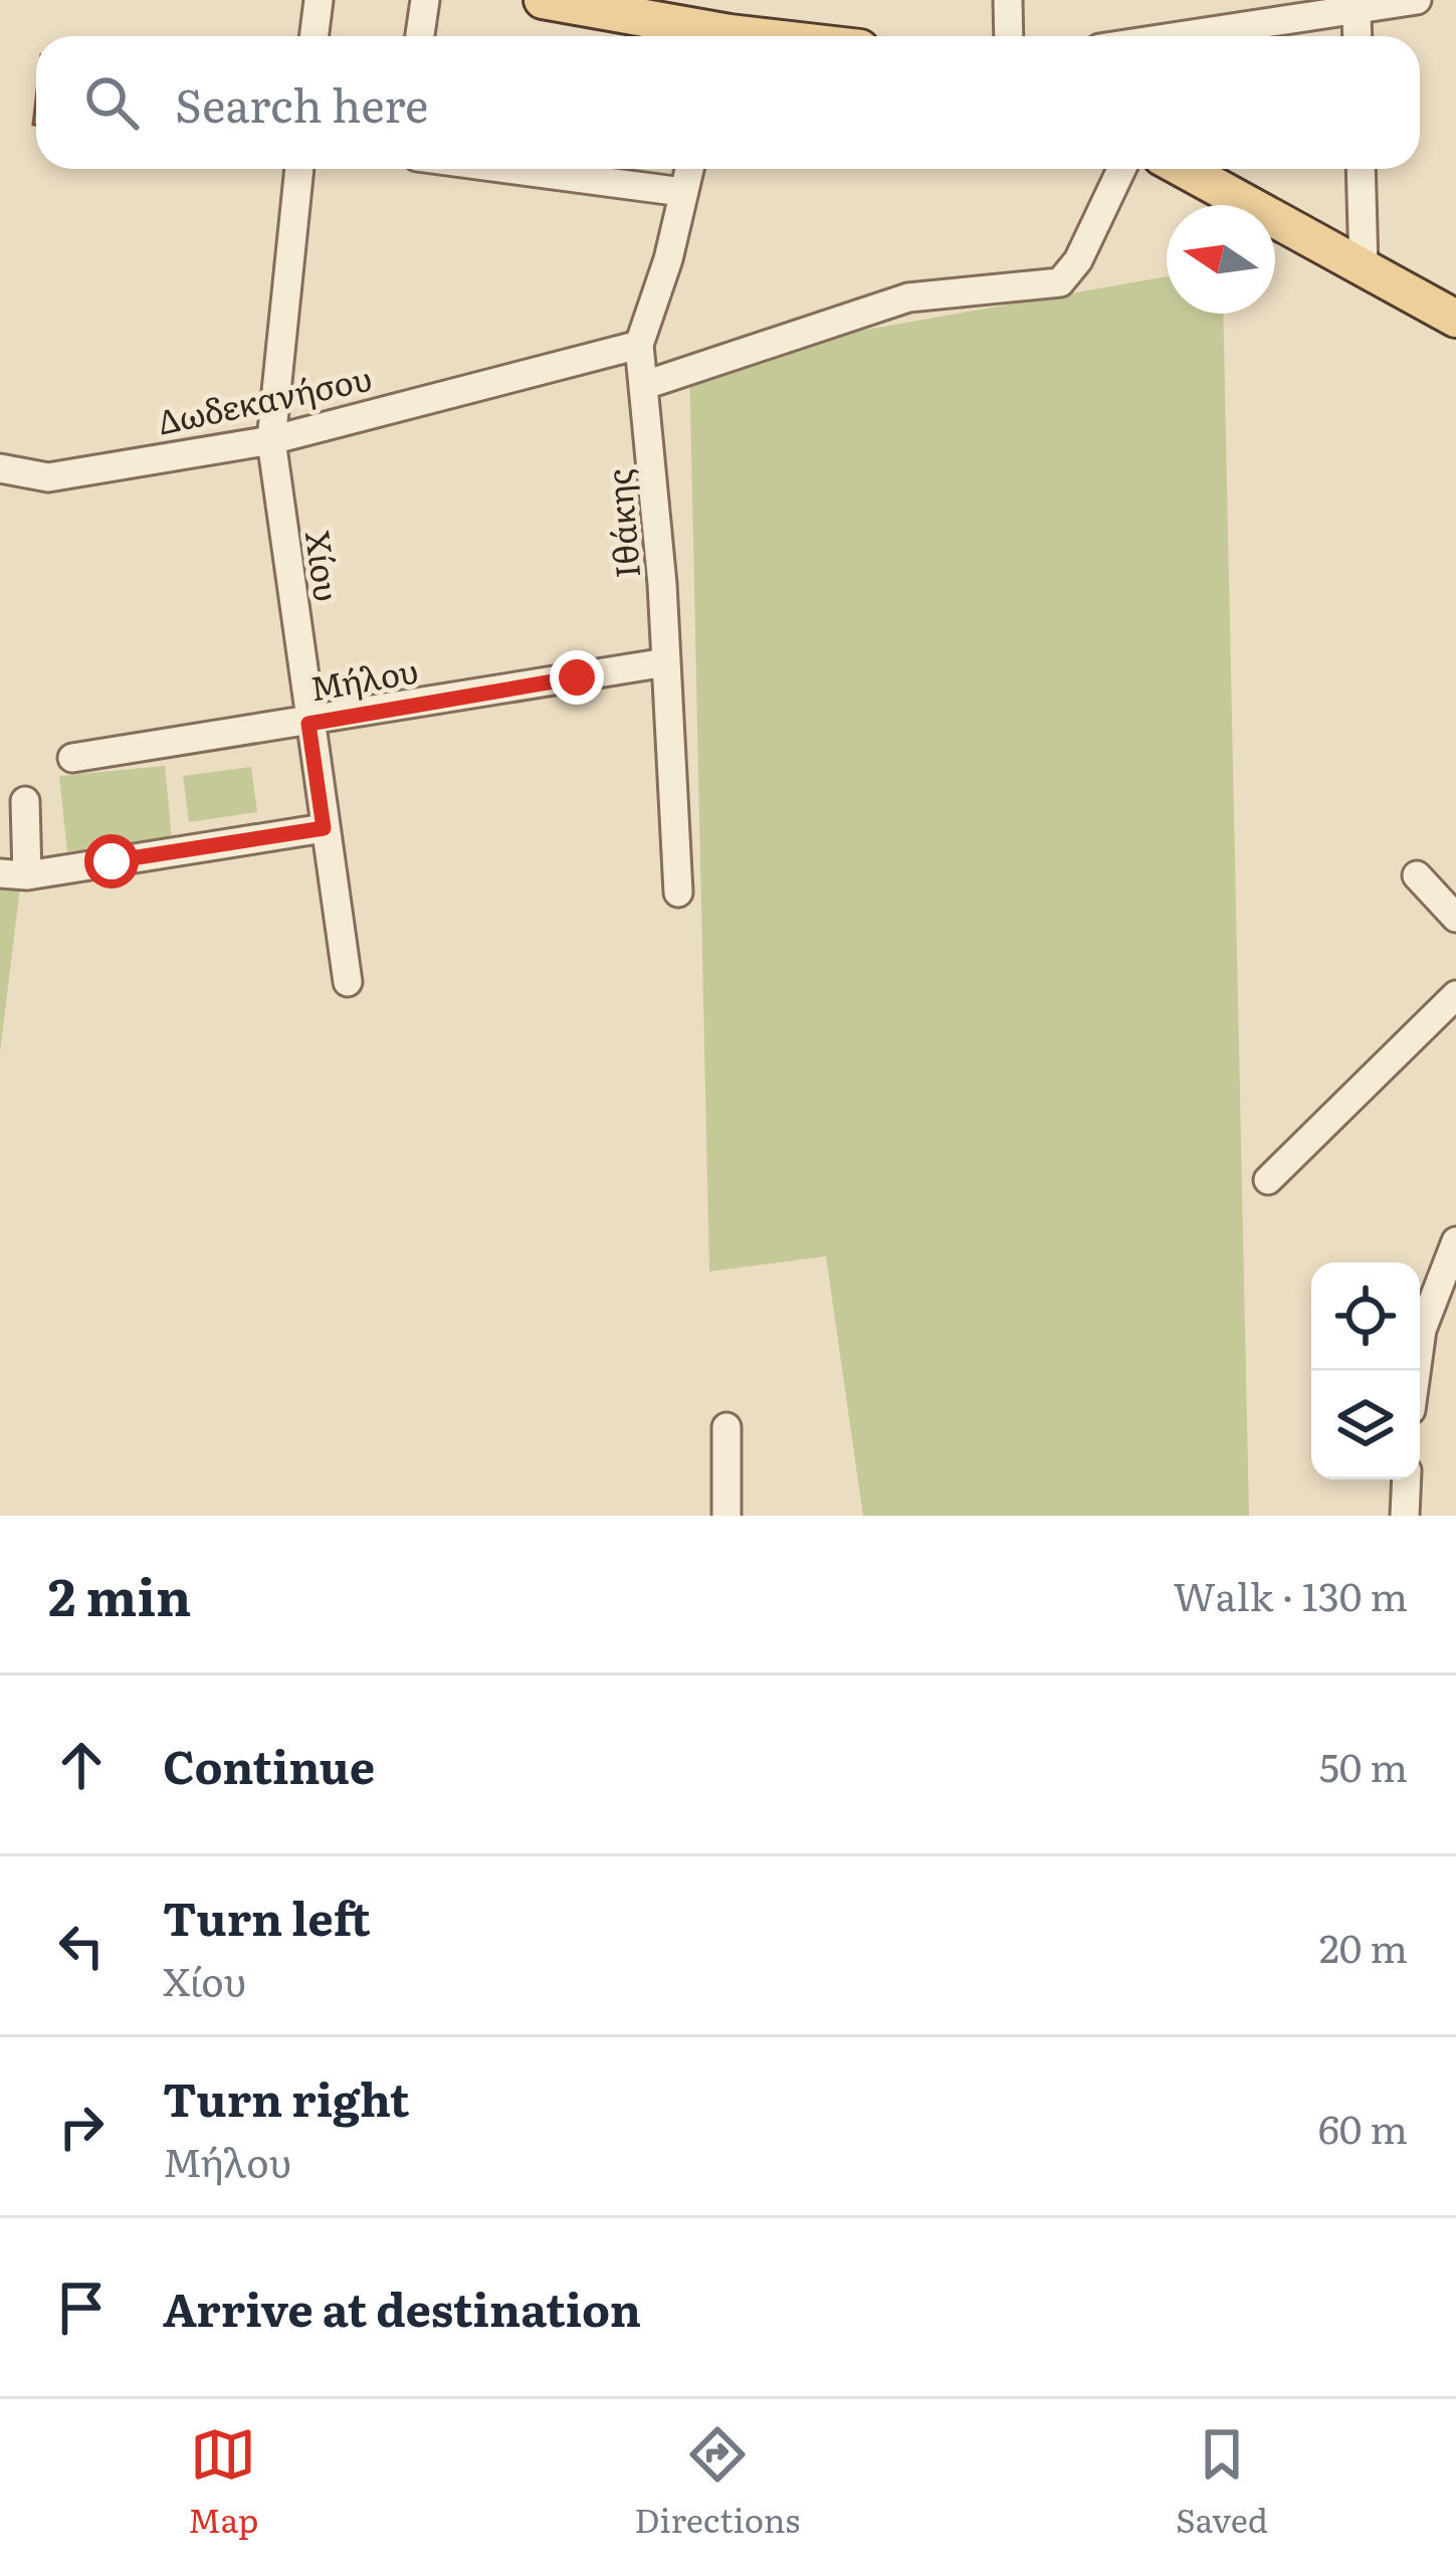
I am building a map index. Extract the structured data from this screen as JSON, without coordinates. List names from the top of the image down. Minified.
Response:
{"streets":{"street":["Δωδεκανήσου","Ιθάκης","Χίου","Μήλου"]},"crossings":[["Δωδεκανήσου","Ιθάκης"],["Δωδεκανήσου","Χίου"],["Ιθάκης","Μήλου"],["Χίου","Μήλου"]],"north":"left","page":{"search":"Search here","heading":["2 min","Walk · 130 m"],"list":[["Continue","50 m"],["Turn left","Χίου","20 m"],["Turn right","Μήλου","60 m"],"Arrive at destination"],"nav":["Map","Directions","Saved"]}}
